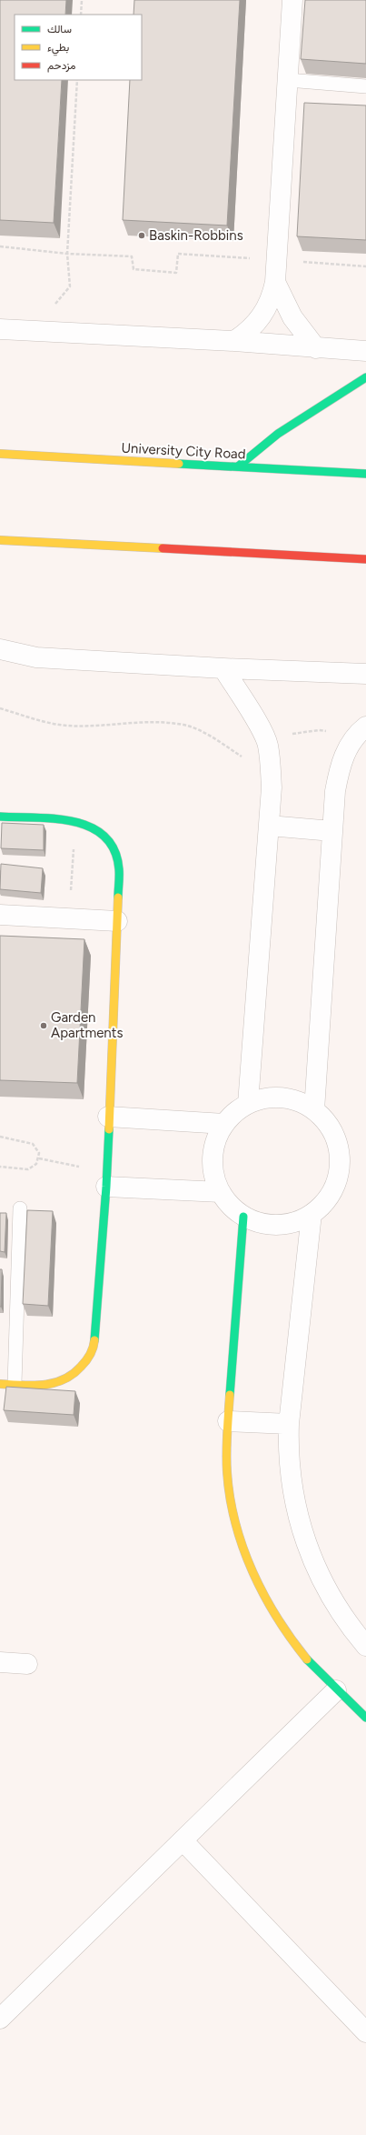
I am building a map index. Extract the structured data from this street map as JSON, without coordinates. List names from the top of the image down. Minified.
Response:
{"streets":{"street":["University City Road"]},"places":["Baskin-Robbins","Garden Apartments"],"legend":["سالك","بطيء","مزدحم"]}
